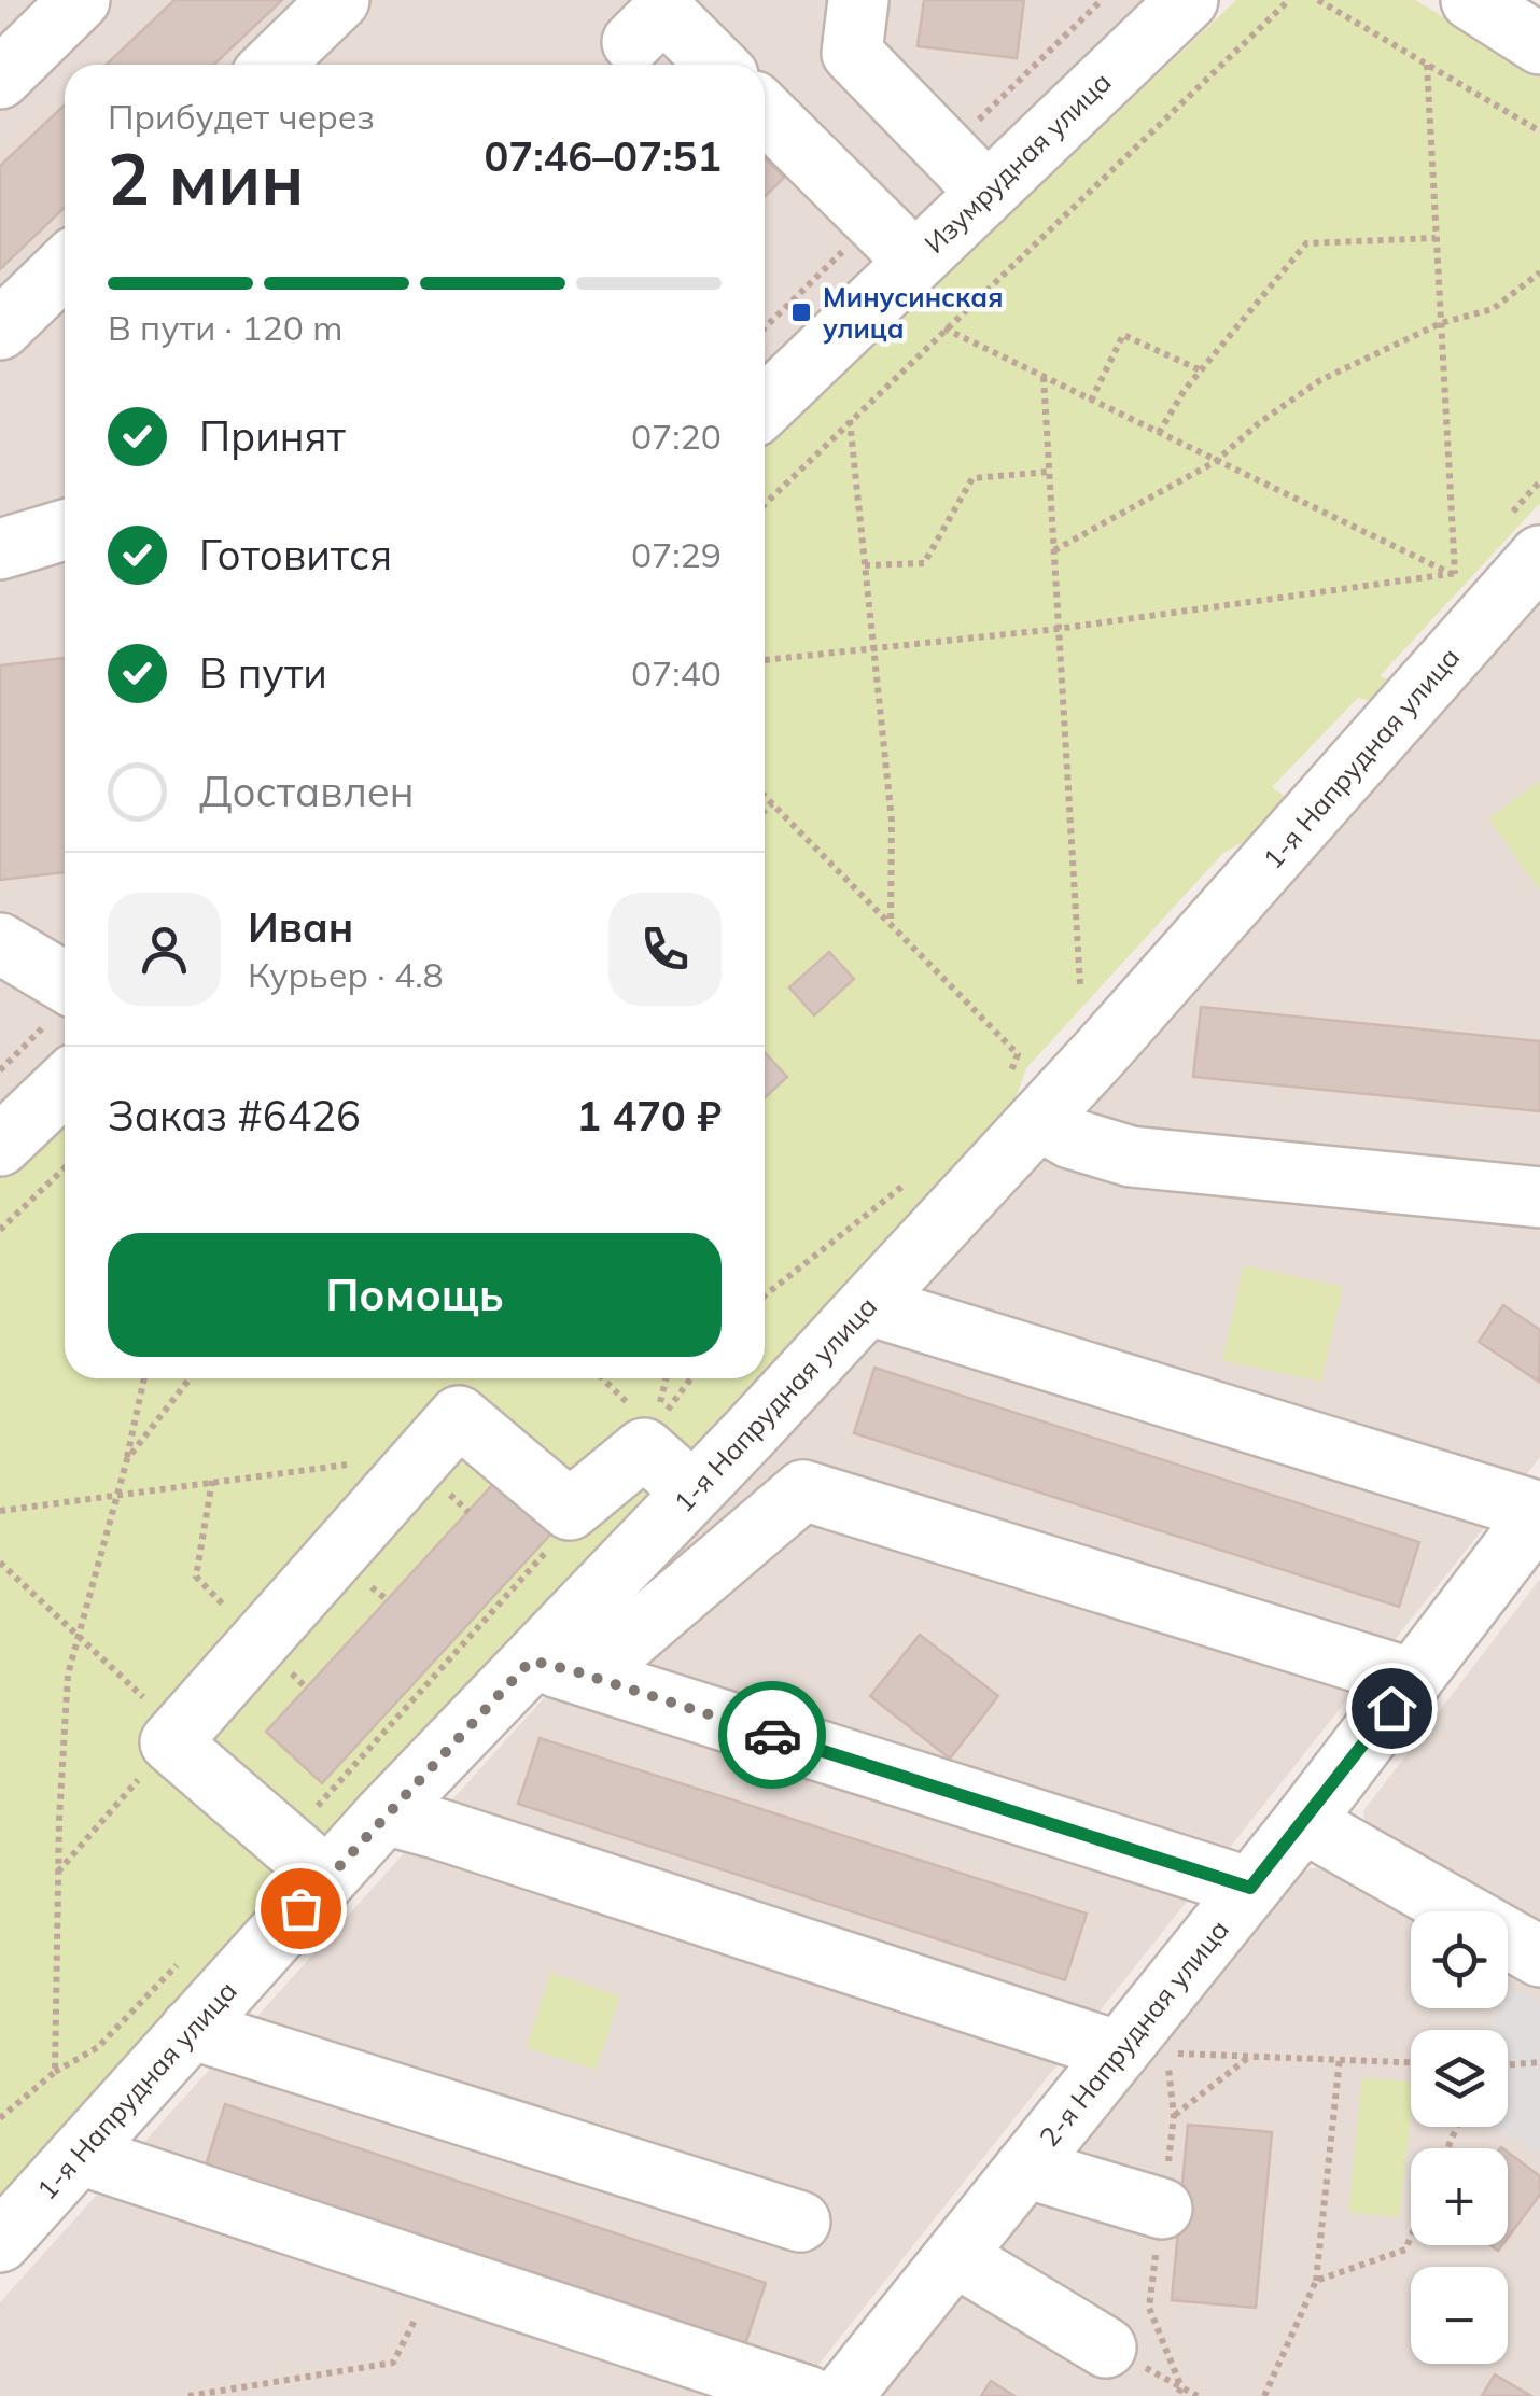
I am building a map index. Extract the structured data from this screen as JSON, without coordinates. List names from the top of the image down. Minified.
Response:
{"streets":{"street":["Изумрудная улица","1-я Напрудная улица","2-я Напрудная улица"]},"places":{"transit":["Минусинская улица"]},"page":{"heading":["2 мин","Прибудет через","07:46–07:51"],"panel":["Иван","Курьер · 4.8","Заказ #6426","1 470 ₽"],"bar":"В пути · 120 m","list":[["Принят","07:20"],["Готовится","07:29"],["В пути","07:40"],"Доставлен"],"buttons":"Помощь","map_buttons":["+","−"]}}
